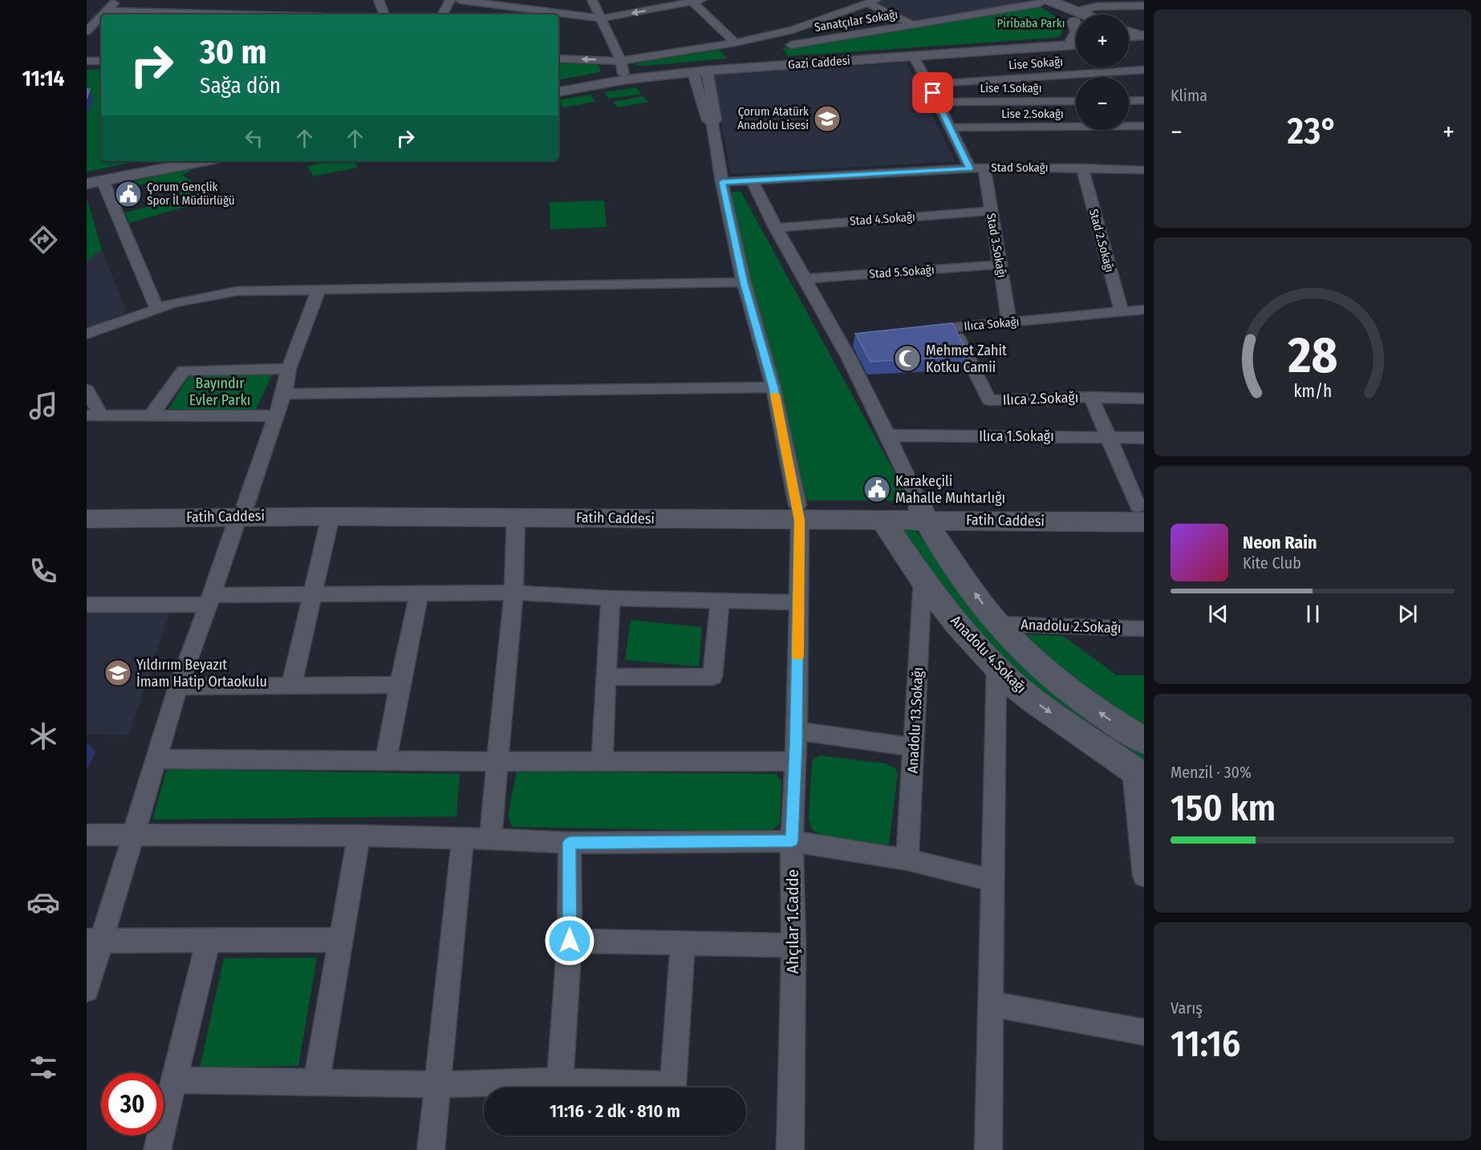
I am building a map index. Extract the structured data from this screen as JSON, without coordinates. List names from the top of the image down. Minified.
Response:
{"streets":{"main road":["Fatih Caddesi","Anadolu 4.Sokağı"],"street":["Sanatçılar Sokağı","Gazi Caddesi","Lise Sokağı","Lise 1.Sokağı","Lise 2.Sokağı","Stad Sokağı","Stad 4.Sokağı","Stad 2.Sokağı","Stad 3.Sokağı","Stad 5.Sokağı","Ilıca Sokağı","Ilıca 2.Sokağı","Ilıca 1.Sokağı","Anadolu 2.Sokağı","Anadolu 13.Sokağı","Ahçılar 1.Cadde"]},"crossings":[["Gazi Caddesi","Ahçılar 1.Cadde"],["Stad Sokağı","Stad 2.Sokağı"],["Stad Sokağı","Stad 3.Sokağı"],["Stad Sokağı","Ahçılar 1.Cadde"],["Stad 4.Sokağı","Stad 3.Sokağı"],["Stad 2.Sokağı","Ilıca Sokağı"],["Stad 3.Sokağı","Stad 5.Sokağı"],["Stad 3.Sokağı","Ilıca Sokağı"],["Ilıca Sokağı","Ilıca 2.Sokağı"],["Fatih Caddesi","Anadolu 4.Sokağı"],["Fatih Caddesi","Ahçılar 1.Cadde"],["Anadolu 2.Sokağı","Anadolu 4.Sokağı"],["Anadolu 4.Sokağı","Anadolu 13.Sokağı"]],"parks":["Piribaba Parkı","Bayındır Evler Parkı"],"places":{"school or university":["Çorum Atatürk Anadolu Lisesi","Yıldırım Beyazıt İmam Hatip Ortaokulu"],"public building":["Çorum Gençlik Spor İl Müdürlüğü","Karakeçili Mahalle Muhtarlığı"],"mosque":["Mehmet Zahit Kotku Camii"]},"page":{"tabs":"11:14","tile":["Klima",["Menzil · 30%","150 km"],["Varış","11:16"]],"map_buttons":["+","−"],"turn":["30 m","Sağa dön"],"heat":["−","23°","+"],"song":["Neon Rain","Kite Club"],"limit":"30","trip":"11:16 · 2 dk · 810 m","gauge":["28","km/h"]}}
